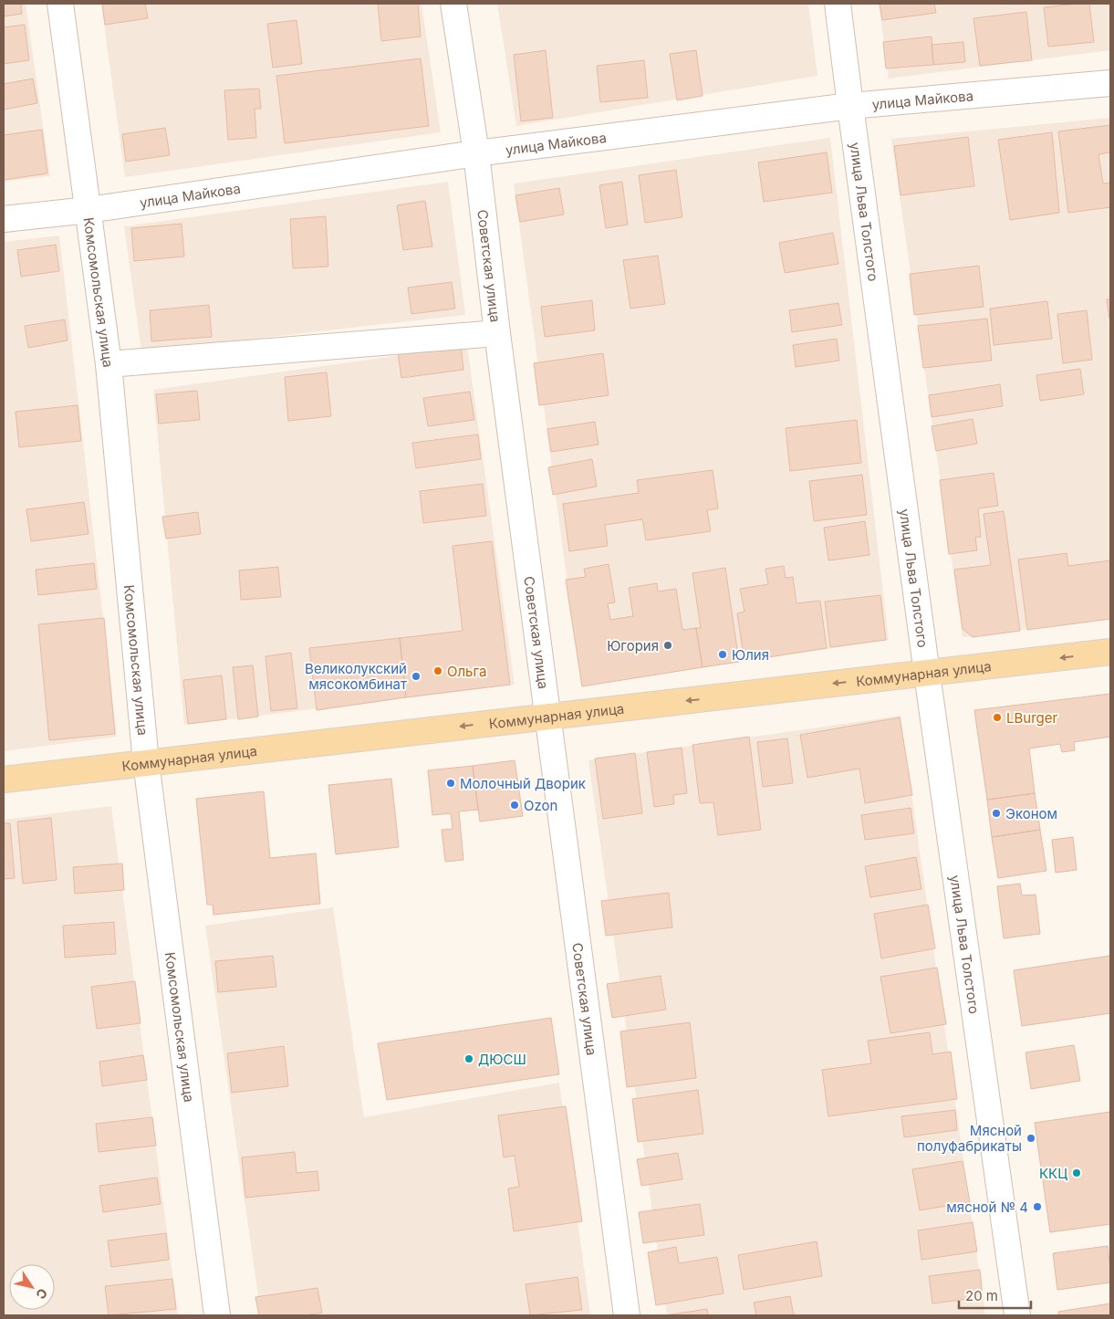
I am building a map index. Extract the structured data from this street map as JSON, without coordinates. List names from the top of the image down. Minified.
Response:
{"streets":{"main road":["Коммунарная улица"],"street":["улица Майкова","улица Льва Толстого","Советская улица","Комсомольская улица"]},"crossings":[["улица Майкова","улица Льва Толстого"],["улица Майкова","Советская улица"],["улица Майкова","Комсомольская улица"],["улица Льва Толстого","Коммунарная улица"],["Советская улица","Коммунарная улица"],["Комсомольская улица","Коммунарная улица"]],"one_way":["Коммунарная улица"],"places":["Югория","Юлия","Ольга","Великолукский мясокомбинат","LBurger","Молочный Дворик","Ozon","Эконом","ДЮСШ","Мясной полуфабрикаты","ККЦ","мясной № 4"],"scale_bar":"20 m","north":"bottom right"}
